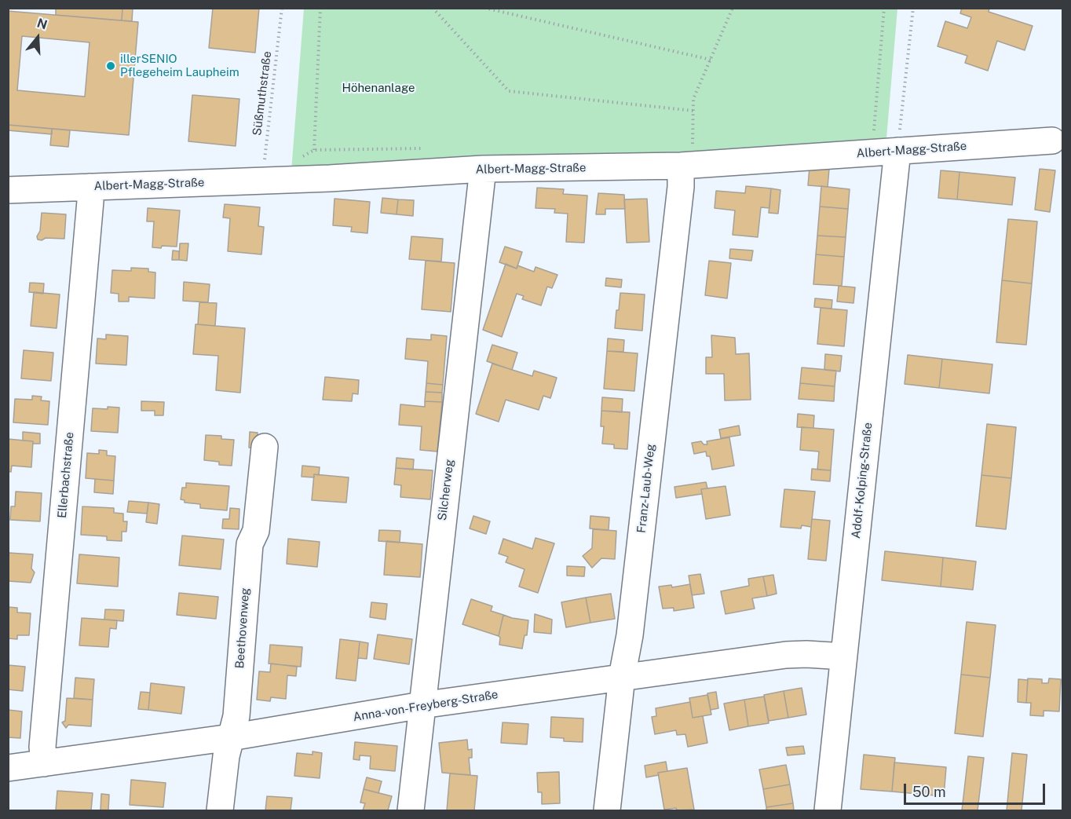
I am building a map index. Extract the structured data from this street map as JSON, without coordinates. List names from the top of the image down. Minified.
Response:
{"streets":{"street":["Albert-Magg-Straße","Ellerbachstraße","Adolf-Kolping-Straße","Franz-Laub-Weg","Silcherweg","Beethovenweg","Anna-von-Freyberg-Straße"],"path":["Süßmuthstraße"]},"crossings":[["Süßmuthstraße","Albert-Magg-Straße"],["Albert-Magg-Straße","Ellerbachstraße"],["Albert-Magg-Straße","Adolf-Kolping-Straße"],["Albert-Magg-Straße","Franz-Laub-Weg"],["Albert-Magg-Straße","Silcherweg"],["Ellerbachstraße","Anna-von-Freyberg-Straße"],["Adolf-Kolping-Straße","Anna-von-Freyberg-Straße"],["Franz-Laub-Weg","Anna-von-Freyberg-Straße"],["Silcherweg","Anna-von-Freyberg-Straße"],["Beethovenweg","Anna-von-Freyberg-Straße"]],"parks":["Höhenanlage"],"places":["illerSENIO Pflegeheim Laupheim"],"scale_bar":"50 m","north":"top"}
